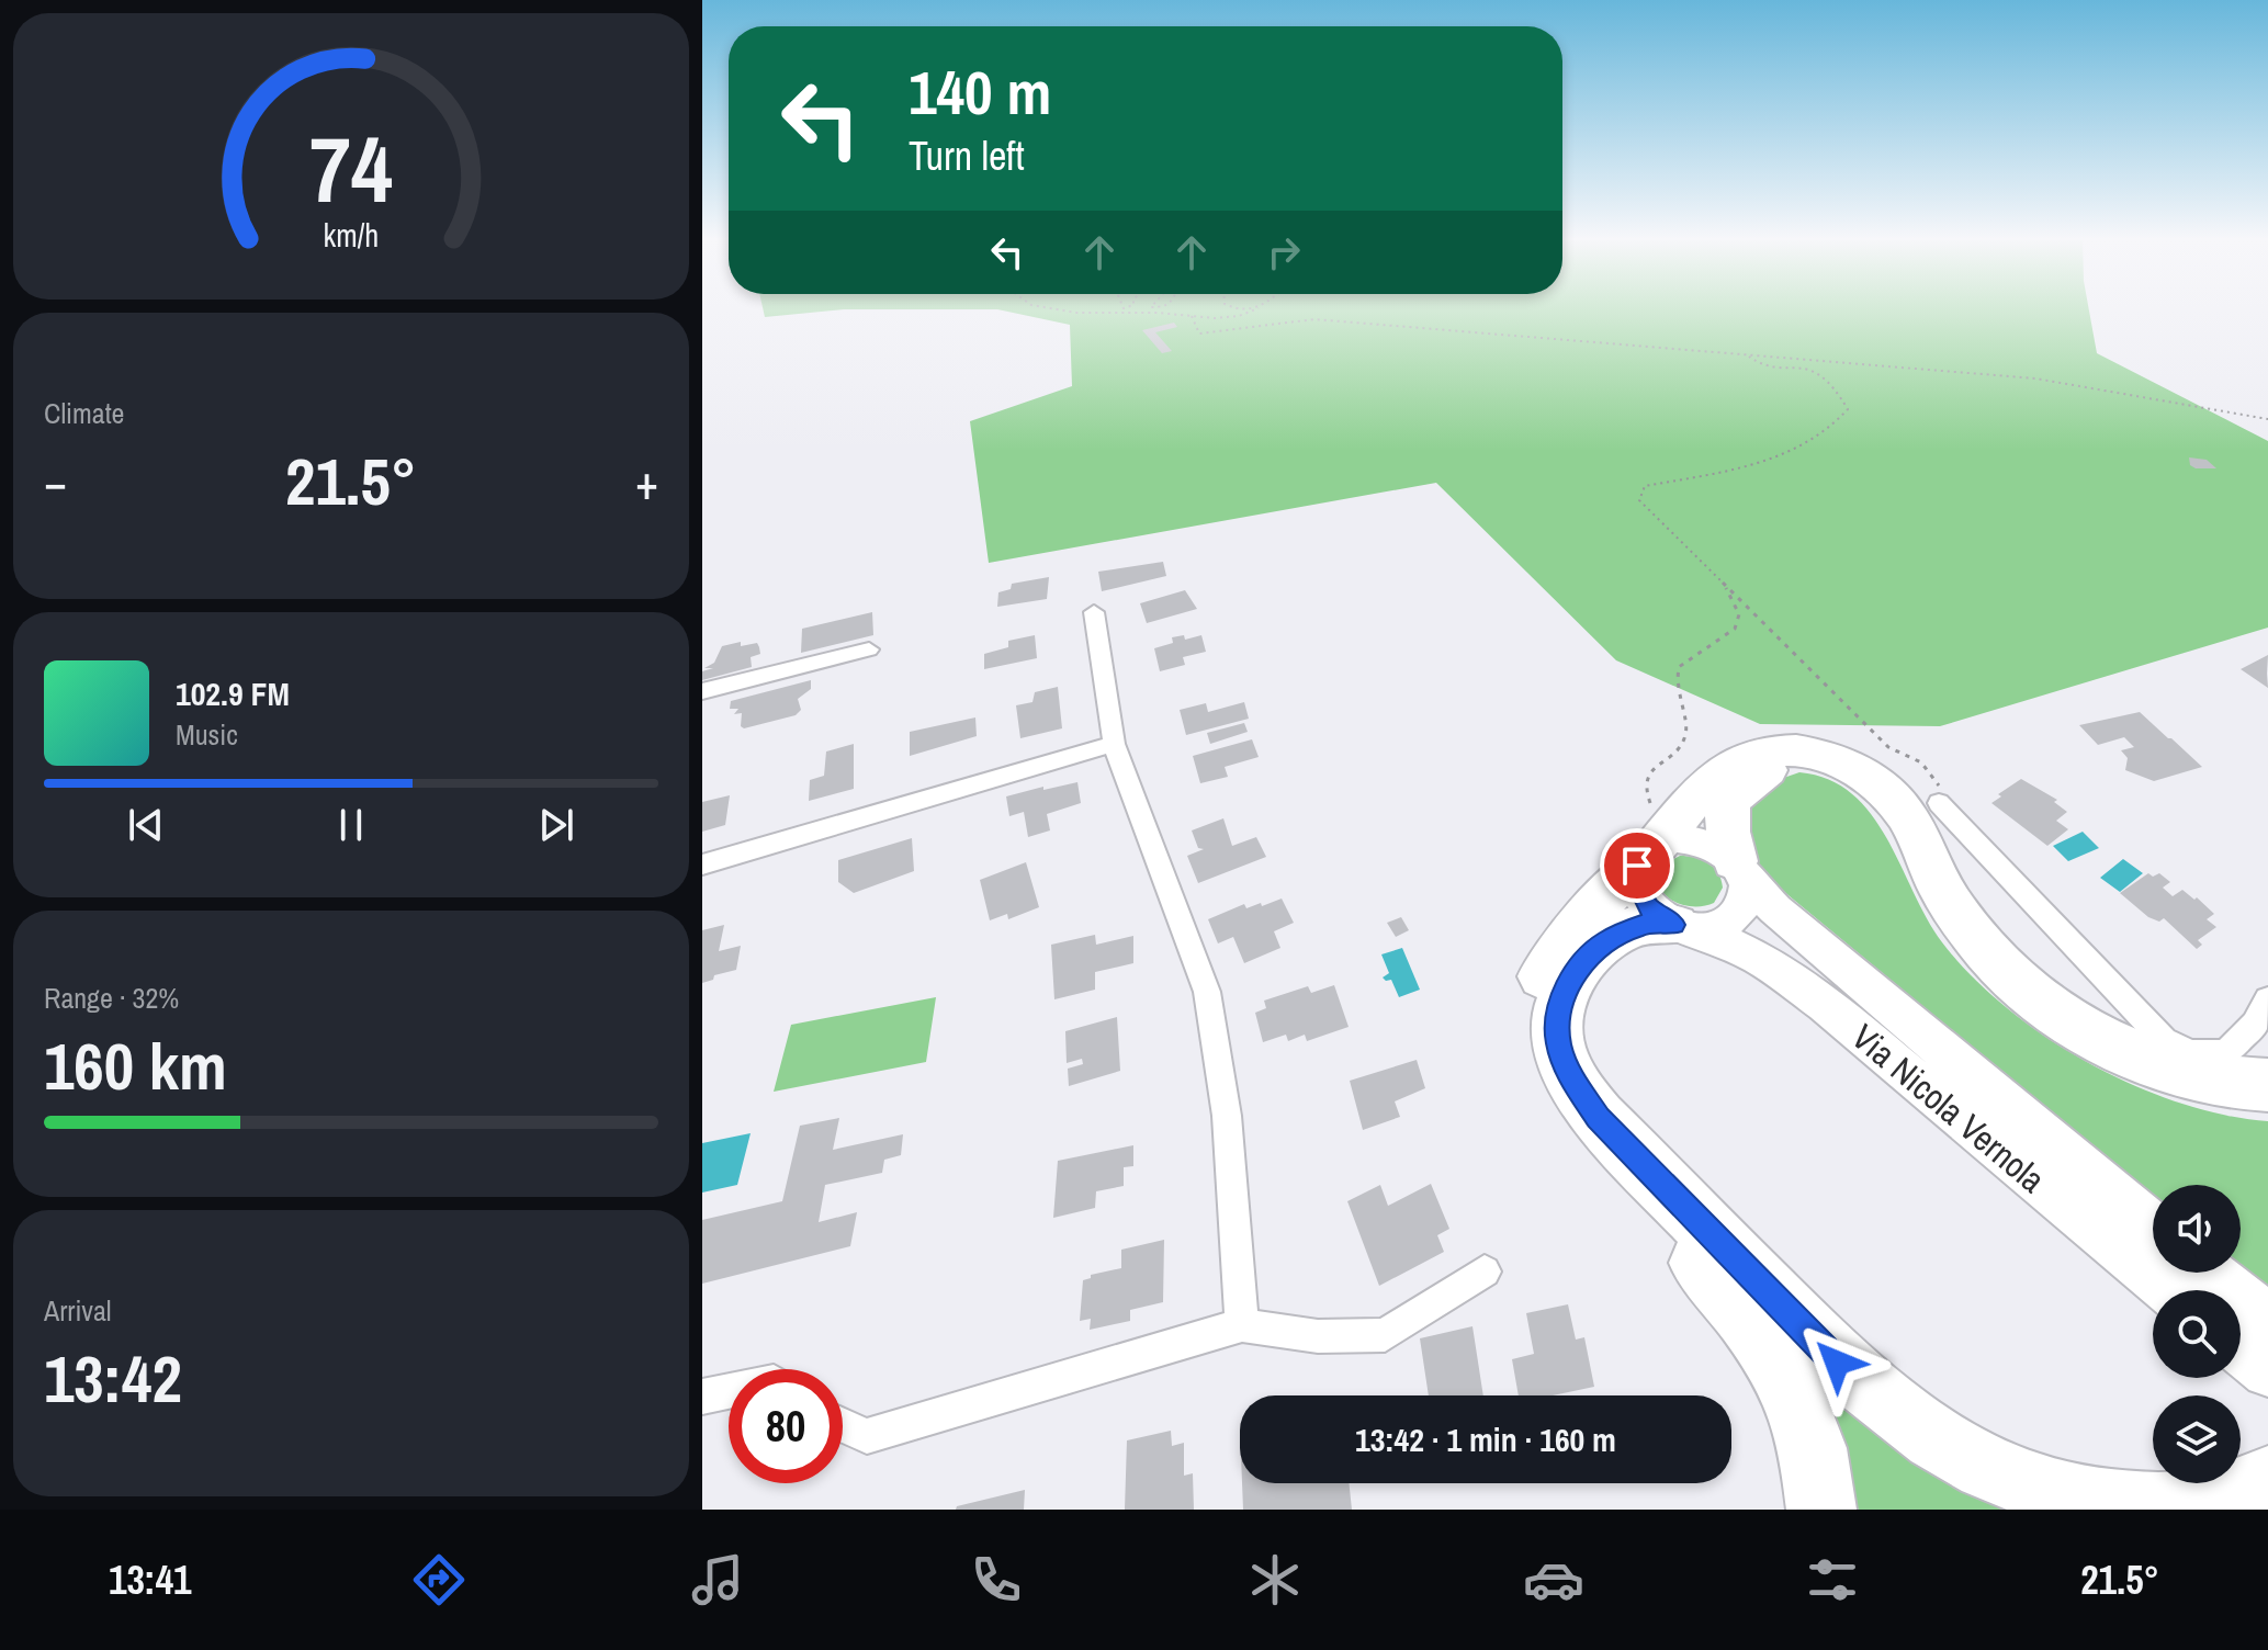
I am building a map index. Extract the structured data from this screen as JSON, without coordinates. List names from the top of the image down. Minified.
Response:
{"streets":{"main road":["Via Nicola Vernola"]},"page":{"turn":["140 m","Turn left"],"tile":["Climate",["Range · 32%","160 km"],["Arrival","13:42"]],"heat":["−","21.5°","+"],"song":["102.9 FM","Music"],"limit":"80","trip":"13:42 · 1 min · 160 m","tabs":["13:41","21.5°"],"gauge":["74","km/h"]}}
